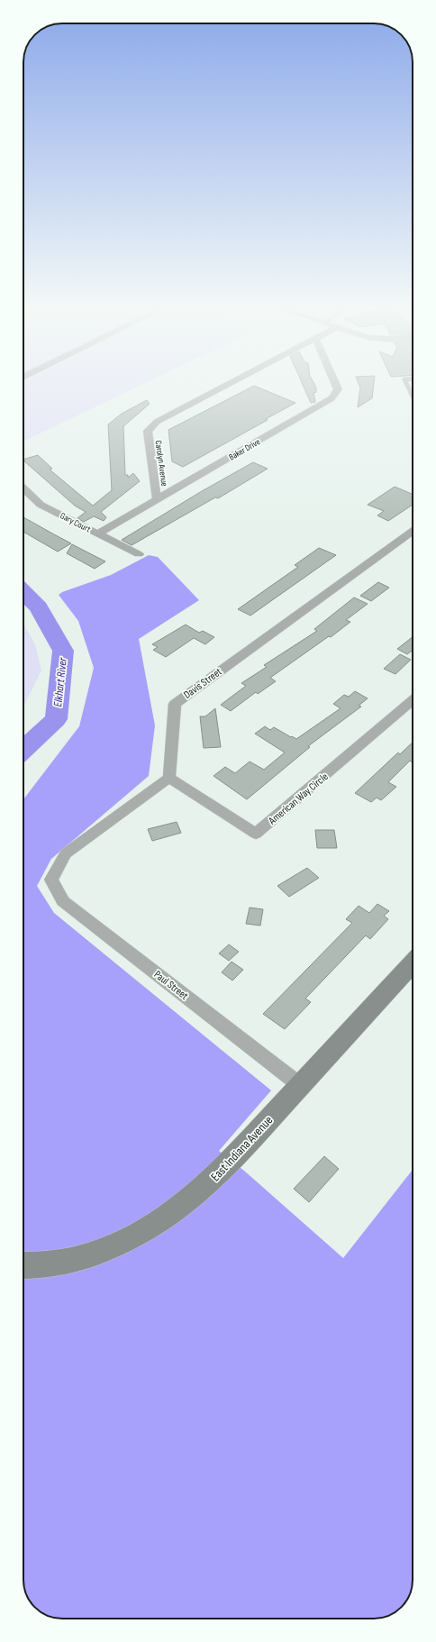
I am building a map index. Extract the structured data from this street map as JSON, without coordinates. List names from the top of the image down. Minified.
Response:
{"streets":{"street":["Baker Drive","Carolyn Avenue","Gary Court","Davis Street","American Way Circle","Paul Street","East Indiana Avenue"]},"crossings":[["Baker Drive","Carolyn Avenue"],["Baker Drive","Gary Court"],["Davis Street","American Way Circle"],["Davis Street","Paul Street"],["American Way Circle","Paul Street"],["Paul Street","East Indiana Avenue"]],"water":["Elkhart River"]}
